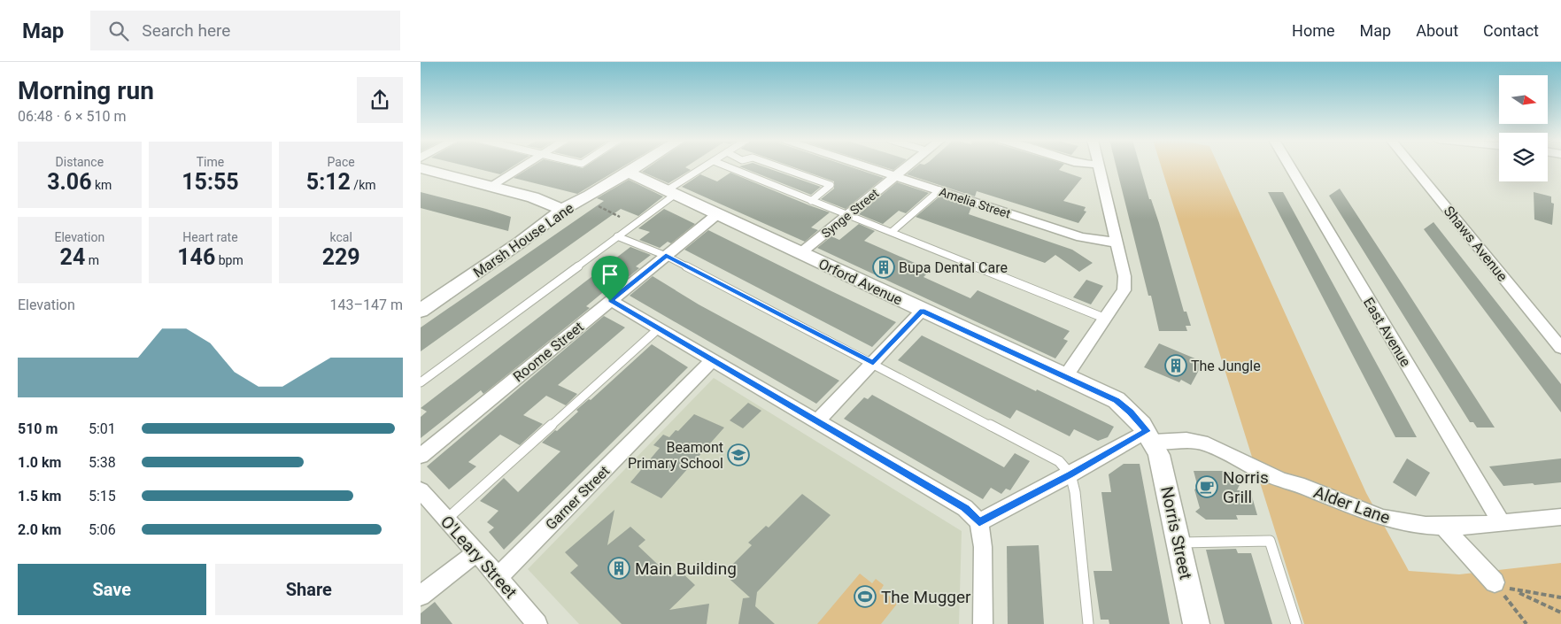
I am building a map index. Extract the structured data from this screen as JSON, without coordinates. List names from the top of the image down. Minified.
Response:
{"streets":{"street":["Amelia Street","Synge Street","Marsh House Lane","Shaws Avenue","Orford Avenue","East Avenue","Roome Street","Garner Street","Alder Lane","Norris Street","O'Leary Street"]},"crossings":[["Amelia Street","Synge Street"],["Synge Street","Orford Avenue"],["Marsh House Lane","Orford Avenue"],["Orford Avenue","Roome Street"],["Orford Avenue","Alder Lane"],["Orford Avenue","Norris Street"],["East Avenue","Alder Lane"],["Garner Street","O'Leary Street"],["Alder Lane","Norris Street"]],"places":{"building":["Bupa Dental Care","The Jungle","Main Building"],"school or university":["Beamont Primary School"],"cafe":["Norris Grill"],"sports":["The Mugger"]},"north":"right","page":{"header":"Map","search":"Search here","nav":["Home","Map","About","Contact"],"heading":["Morning run","06:48 · 6 × 510 m"],"stats":[["Distance","3.06 km"],["Time","15:55"],["Pace","5:12 /km"],["Elevation","24 m"],["Heart rate","146 bpm"],["kcal","229"]],"chart":["Elevation","143–147 m"],"list":[{"name":"510 m","note":"5:01"},{"name":"1.0 km","note":"5:38"},{"name":"1.5 km","note":"5:15"},{"name":"2.0 km","note":"5:06"}],"buttons":["Save","Share"]}}
